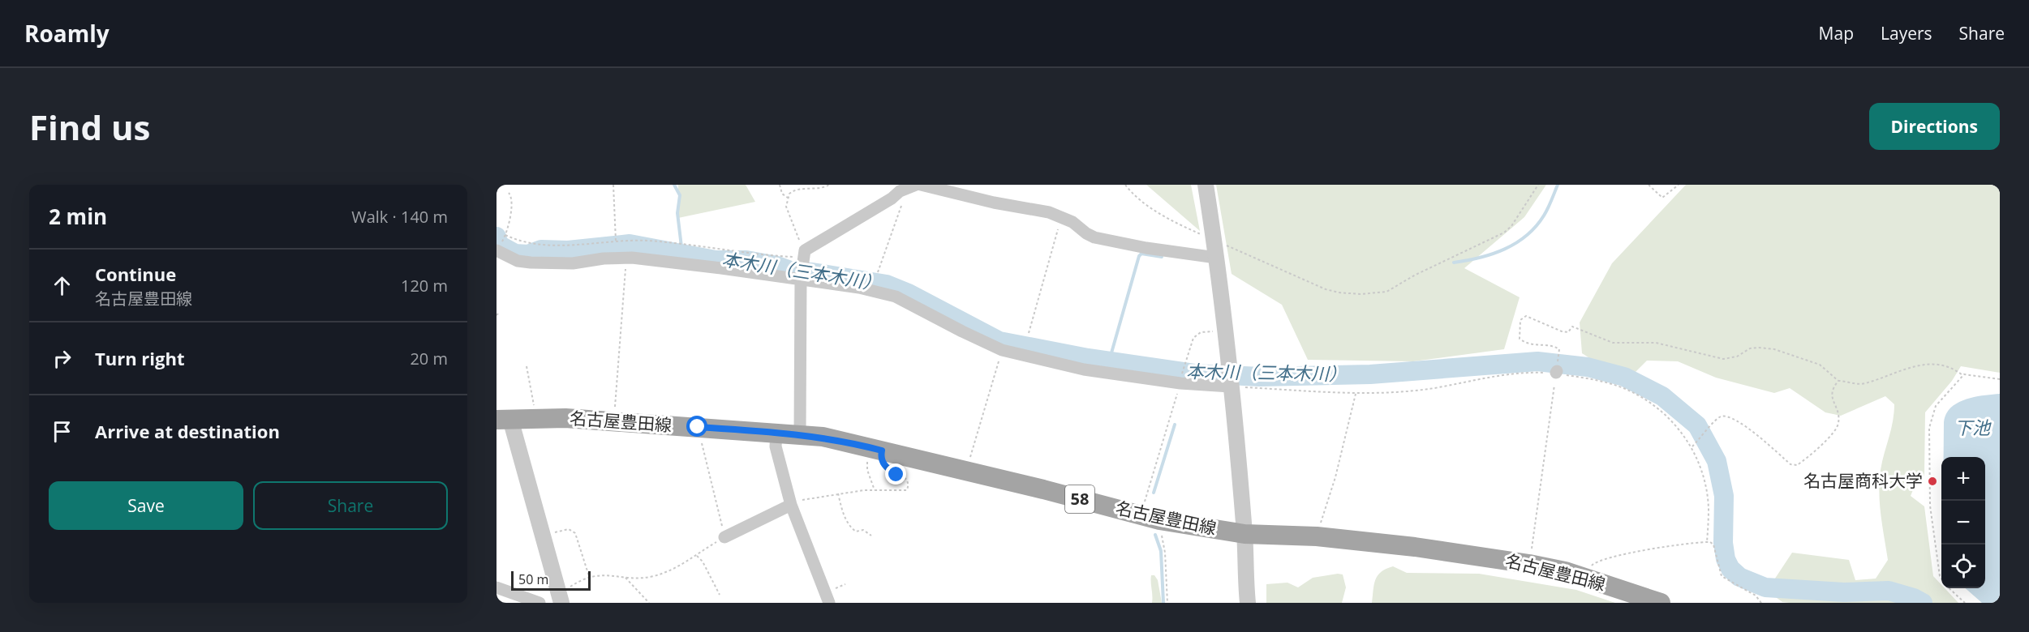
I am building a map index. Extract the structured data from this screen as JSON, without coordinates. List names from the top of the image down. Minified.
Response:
{"streets":{"main road":["名古屋豊田線","58"]},"water":["本木川（三本木川）","下池"],"places":["名古屋商科大学"],"scale_bar":"50 m","page":{"header":"Roamly","nav":["Map","Layers","Share"],"buttons":["Directions",["Save","Share"]],"title":"Find us","heading":["2 min","Walk · 140 m"],"list":[["Continue","名古屋豊田線","120 m"],["Turn right","20 m"],"Arrive at destination"],"map_buttons":["+","−"],"scale":"50 m"}}
